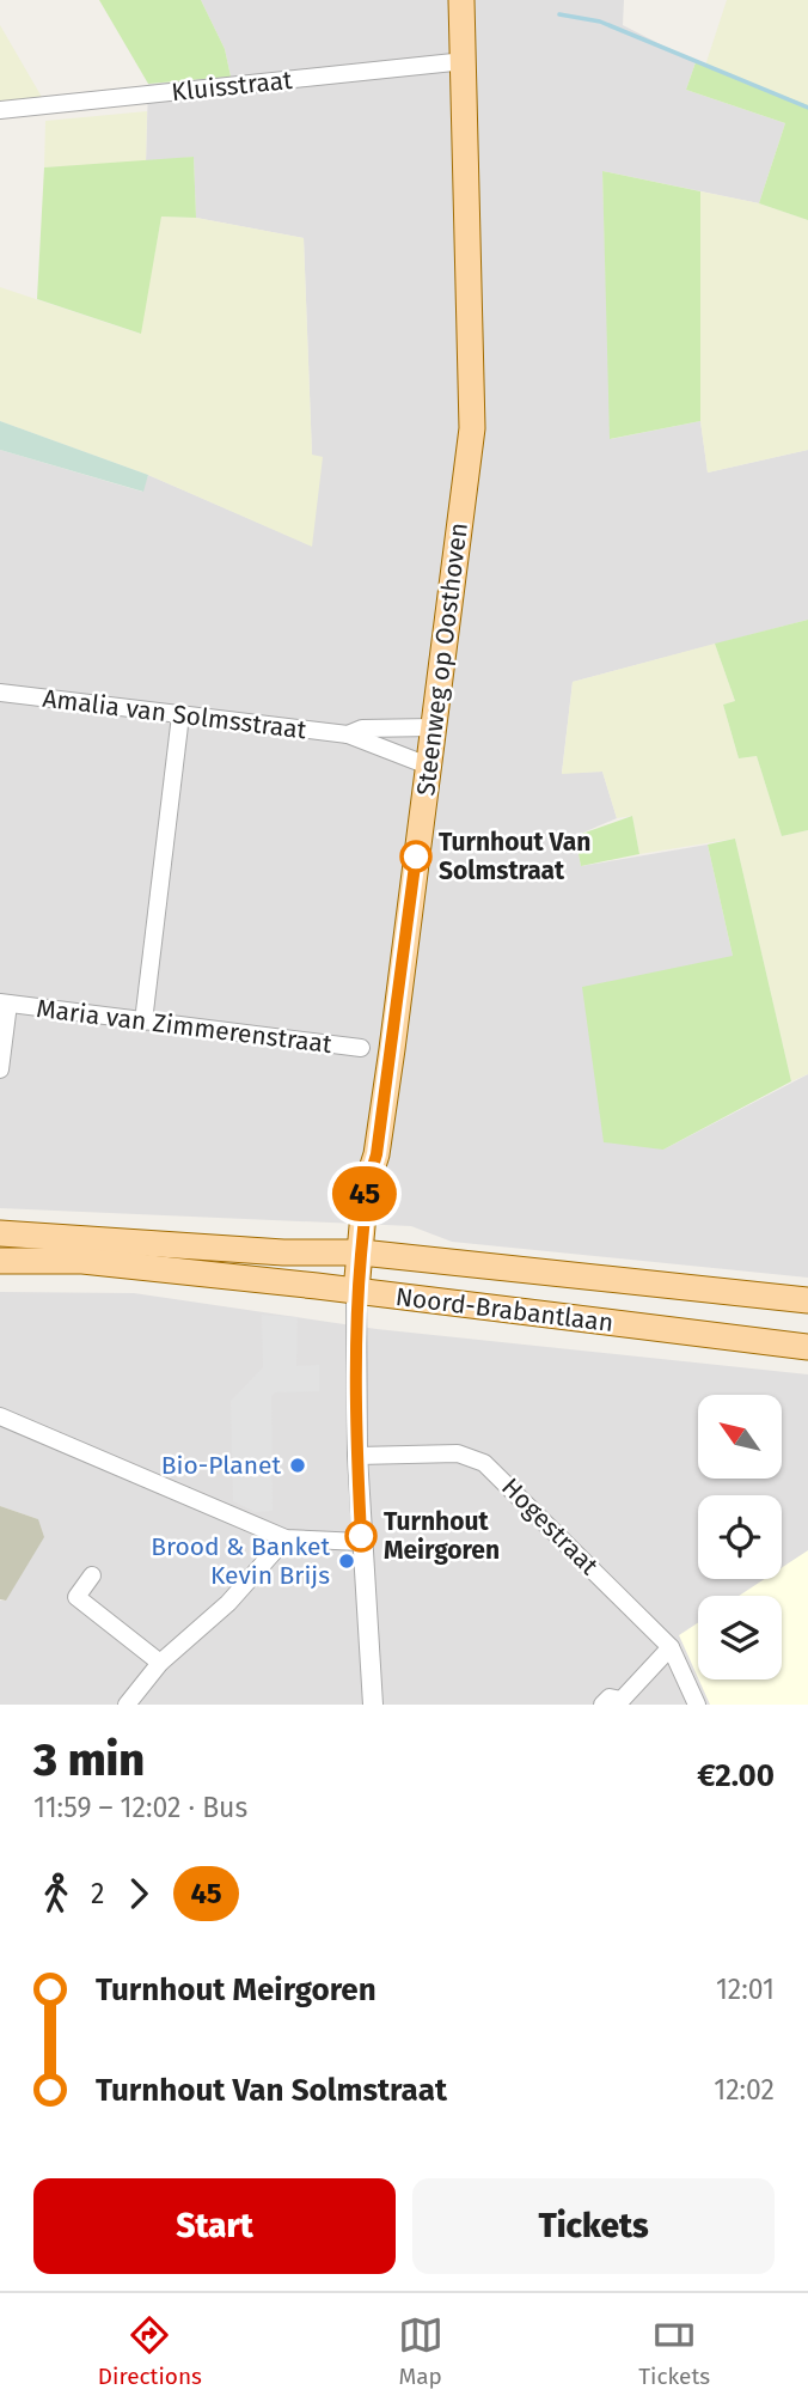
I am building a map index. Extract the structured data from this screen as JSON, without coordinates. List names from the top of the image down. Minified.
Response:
{"streets":{"main road":["Steenweg op Oosthoven","Noord-Brabantlaan"],"street":["Kluisstraat","Amalia van Solmsstraat","Maria van Zimmerenstraat","Hogestraat"]},"crossings":[["Kluisstraat","Steenweg op Oosthoven"],["Steenweg op Oosthoven","Amalia van Solmsstraat"],["Steenweg op Oosthoven","Noord-Brabantlaan"],["Steenweg op Oosthoven","Hogestraat"]],"places":["Turnhout Van Solmstraat","Bio-Planet","Turnhout Meirgoren","Brood & Banket Kevin Brijs"],"lines":["bus line 45"],"north":"top left","page":{"on_map":"45","heading":["3 min","11:59 – 12:02 · Bus","€2.00"],"legs":["2","45"],"list":[{"name":"Turnhout Meirgoren","value":"12:01"},{"name":"Turnhout Van Solmstraat","value":"12:02"}],"buttons":["Start","Tickets"],"tabs":["Directions","Map","Tickets"]}}
